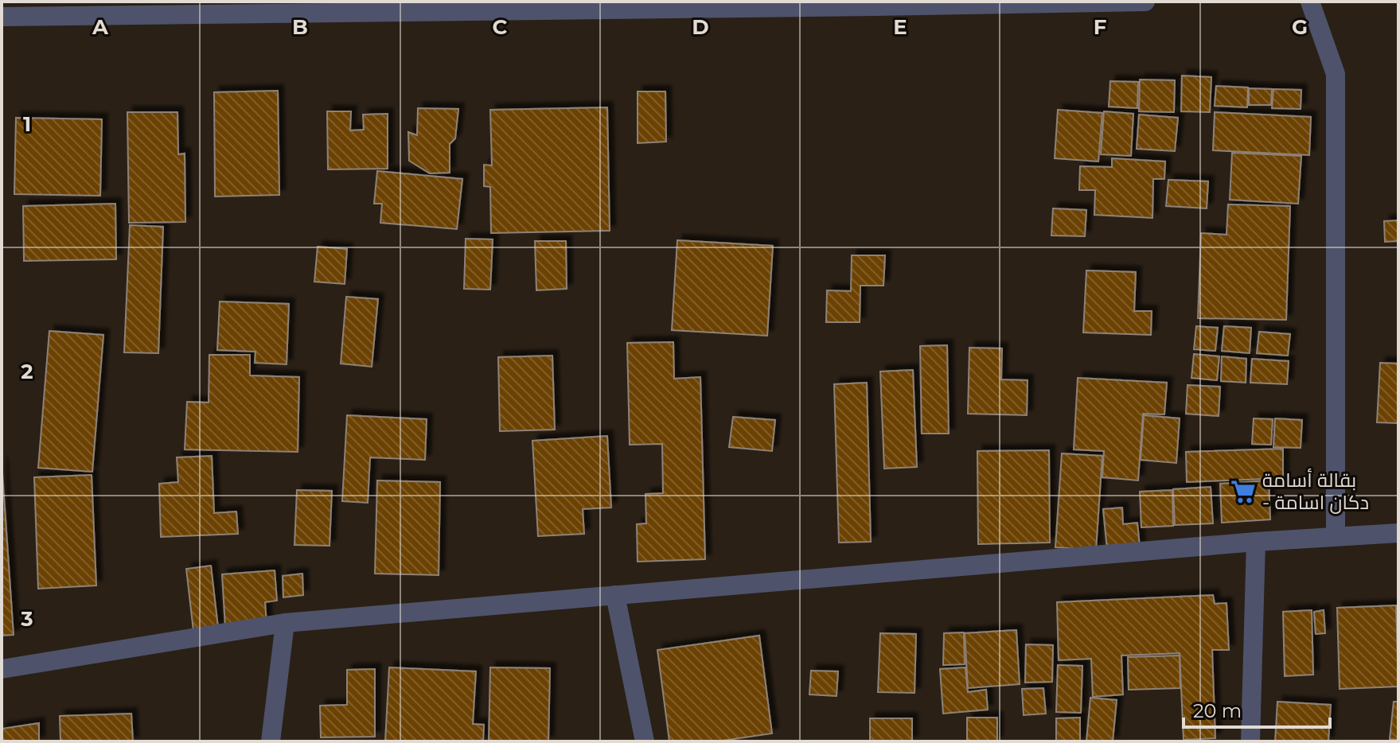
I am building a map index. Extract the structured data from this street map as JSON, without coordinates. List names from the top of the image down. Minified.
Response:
{"places":{"supermarket":["بقالة أسامة - دكان اسامة"]},"scale_bar":"20 m","grid":{"columns":["A","B","C","D","E","F","G"],"rows":["1","2","3"]}}
